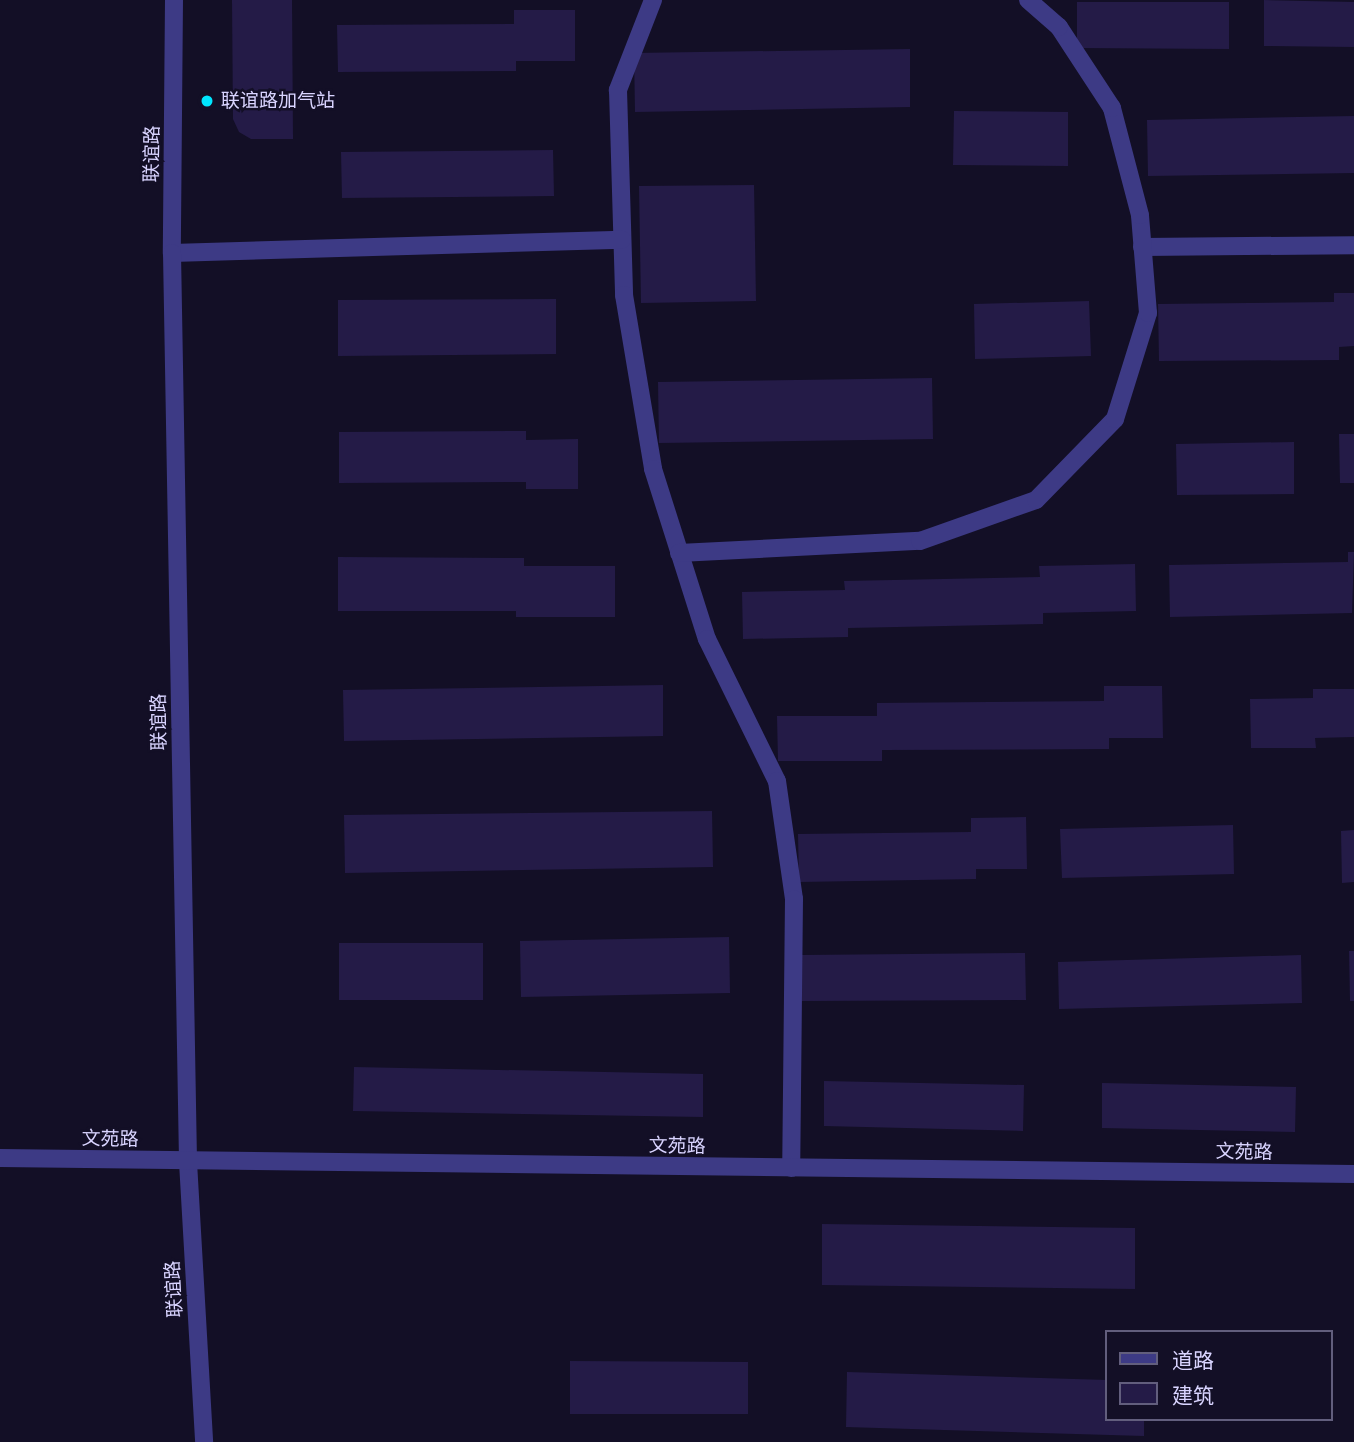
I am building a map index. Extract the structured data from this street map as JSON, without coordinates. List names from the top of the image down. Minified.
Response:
{"streets":{"street":["联谊路","文苑路"]},"crossings":[["联谊路","文苑路"]],"places":["联谊路加气站"],"legend":["道路","建筑"]}
